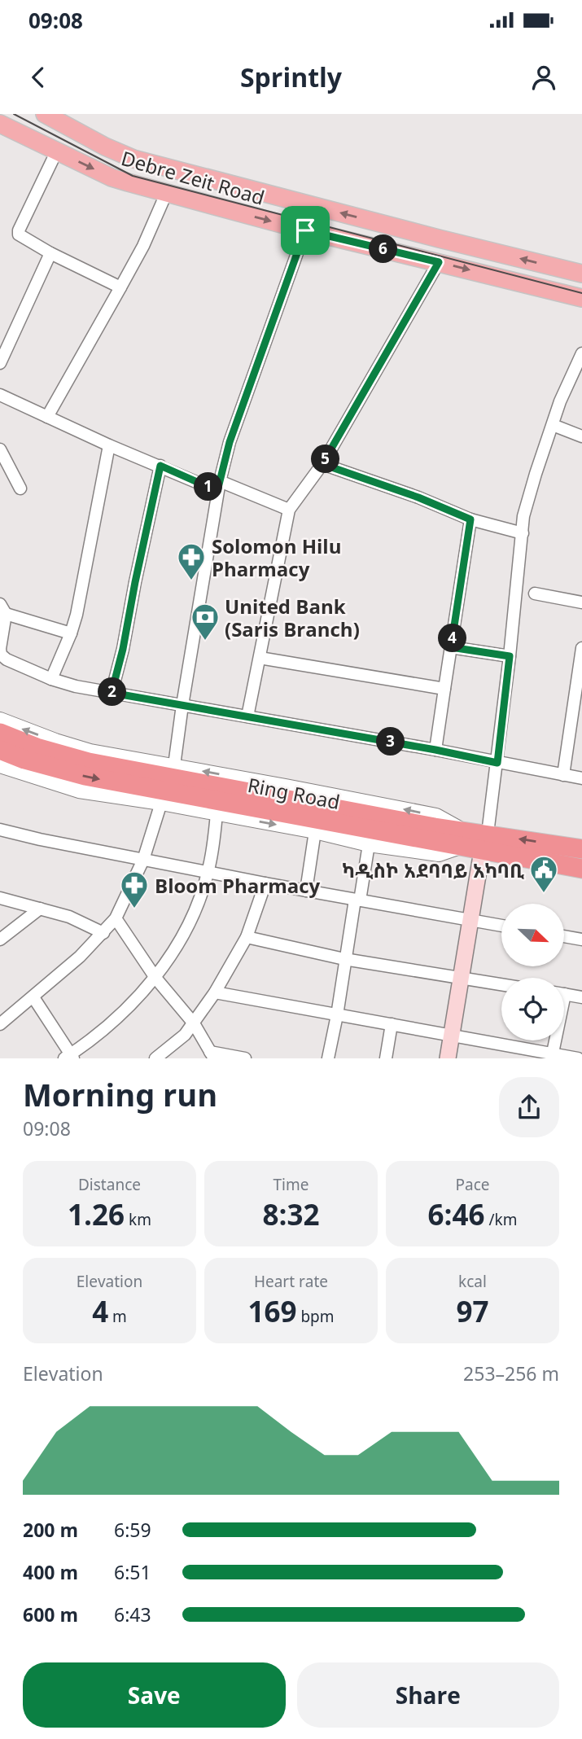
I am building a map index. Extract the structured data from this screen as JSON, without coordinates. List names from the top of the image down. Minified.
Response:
{"streets":{"highway":["Ring Road"],"main road":["Debre Zeit Road"]},"places":{"pharmacy":["Solomon Hilu Pharmacy","Bloom Pharmacy"],"bank":["United Bank (Saris Branch)"],"public building":["ካዲስኮ አደባባይ አካባቢ"]},"north":"bottom right","page":{"status":"09:08","header":"Sprintly","pins":["6","5","1","4","2","3"],"heading":["Morning run","09:08"],"stats":[["Distance","1.26 km"],["Time","8:32"],["Pace","6:46 /km"],["Elevation","4 m"],["Heart rate","169 bpm"],["kcal","97"]],"chart":["Elevation","253–256 m"],"list":[{"name":"200 m","note":"6:59"},{"name":"400 m","note":"6:51"},{"name":"600 m","note":"6:43"}],"buttons":["Save","Share"]}}
